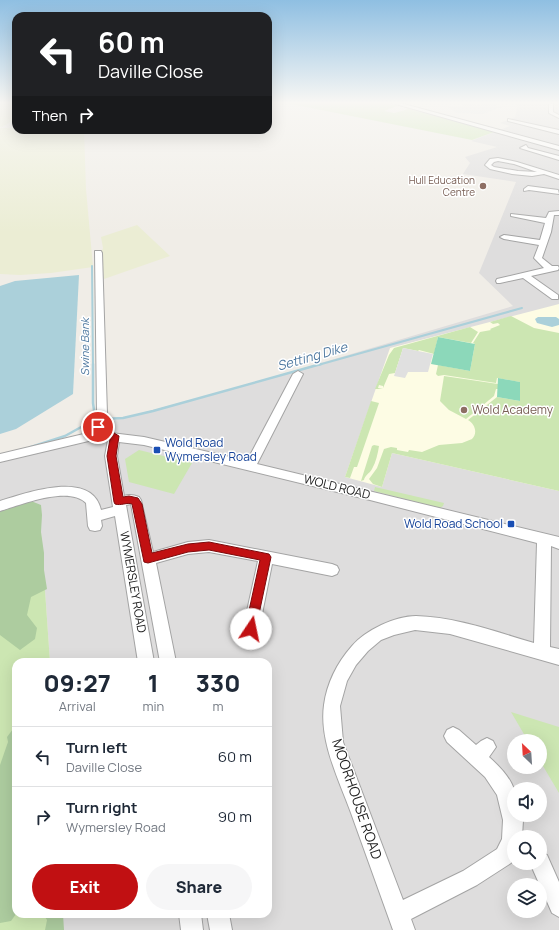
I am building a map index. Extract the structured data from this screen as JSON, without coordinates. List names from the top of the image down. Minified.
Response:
{"streets":{"street":["WOLD ROAD","WYMERSLEY ROAD","MOORHOUSE ROAD"]},"crossings":[["WOLD ROAD","WYMERSLEY ROAD"]],"water":["Swine Bank","Setting Dike"],"places":{"other":["Hull Education Centre","Wold Academy"],"transit":["Wold Road Wymersley Road","Wold Road School"]},"north":"top left","page":{"turn":["60 m","Daville Close"],"then":"Then","eta":["09:27","Arrival","1","min","330","m"],"list":[{"name":"Turn left","note":"Daville Close","value":"60 m"},{"name":"Turn right","note":"Wymersley Road","value":"90 m"}],"buttons":["Exit","Share"]}}
